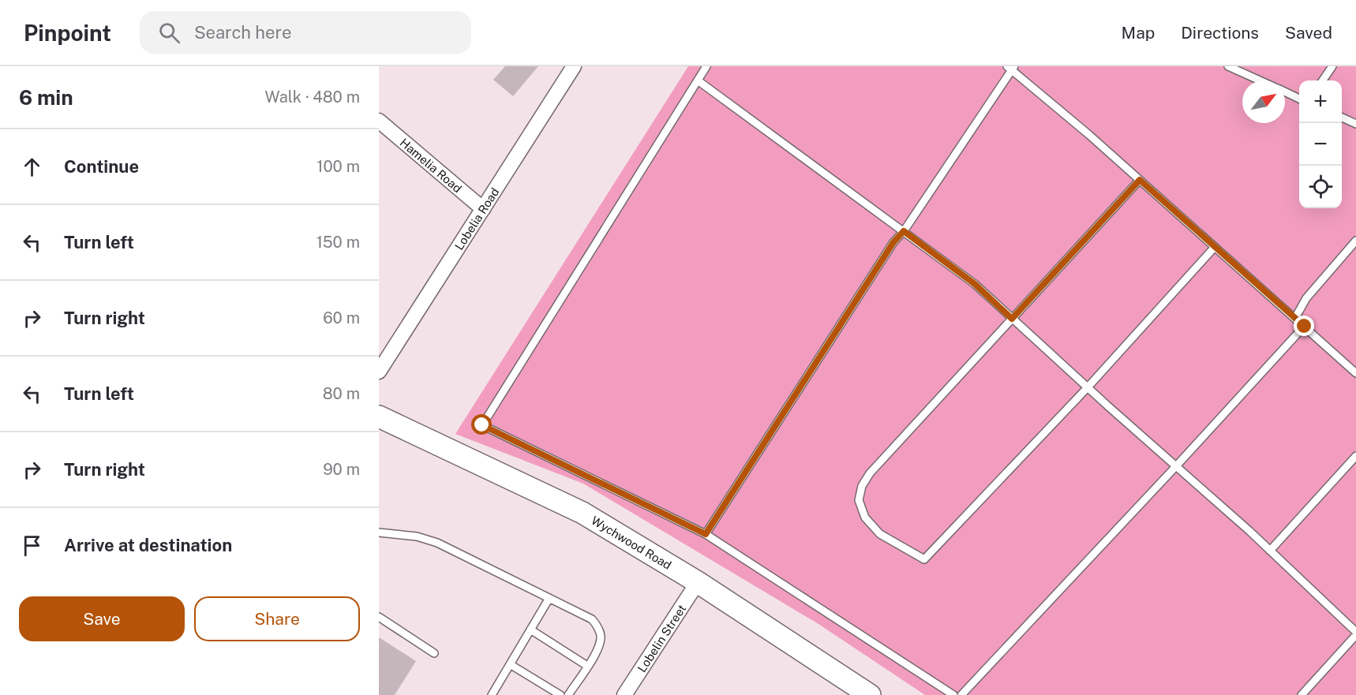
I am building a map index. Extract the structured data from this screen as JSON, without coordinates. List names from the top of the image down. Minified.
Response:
{"streets":{"street":["Hamelia Road","Lobelia Road","Wychwood Road","Lobelin Street"]},"crossings":[["Hamelia Road","Lobelia Road"],["Wychwood Road","Lobelin Street"]],"north":"top right","page":{"header":"Pinpoint","search":"Search here","nav":["Map","Directions","Saved"],"heading":["6 min","Walk · 480 m"],"map_buttons":["+","−"],"list":[["Continue","100 m"],["Turn left","150 m"],["Turn right","60 m"],["Turn left","80 m"],["Turn right","90 m"],"Arrive at destination"],"buttons":["Save","Share"]}}
